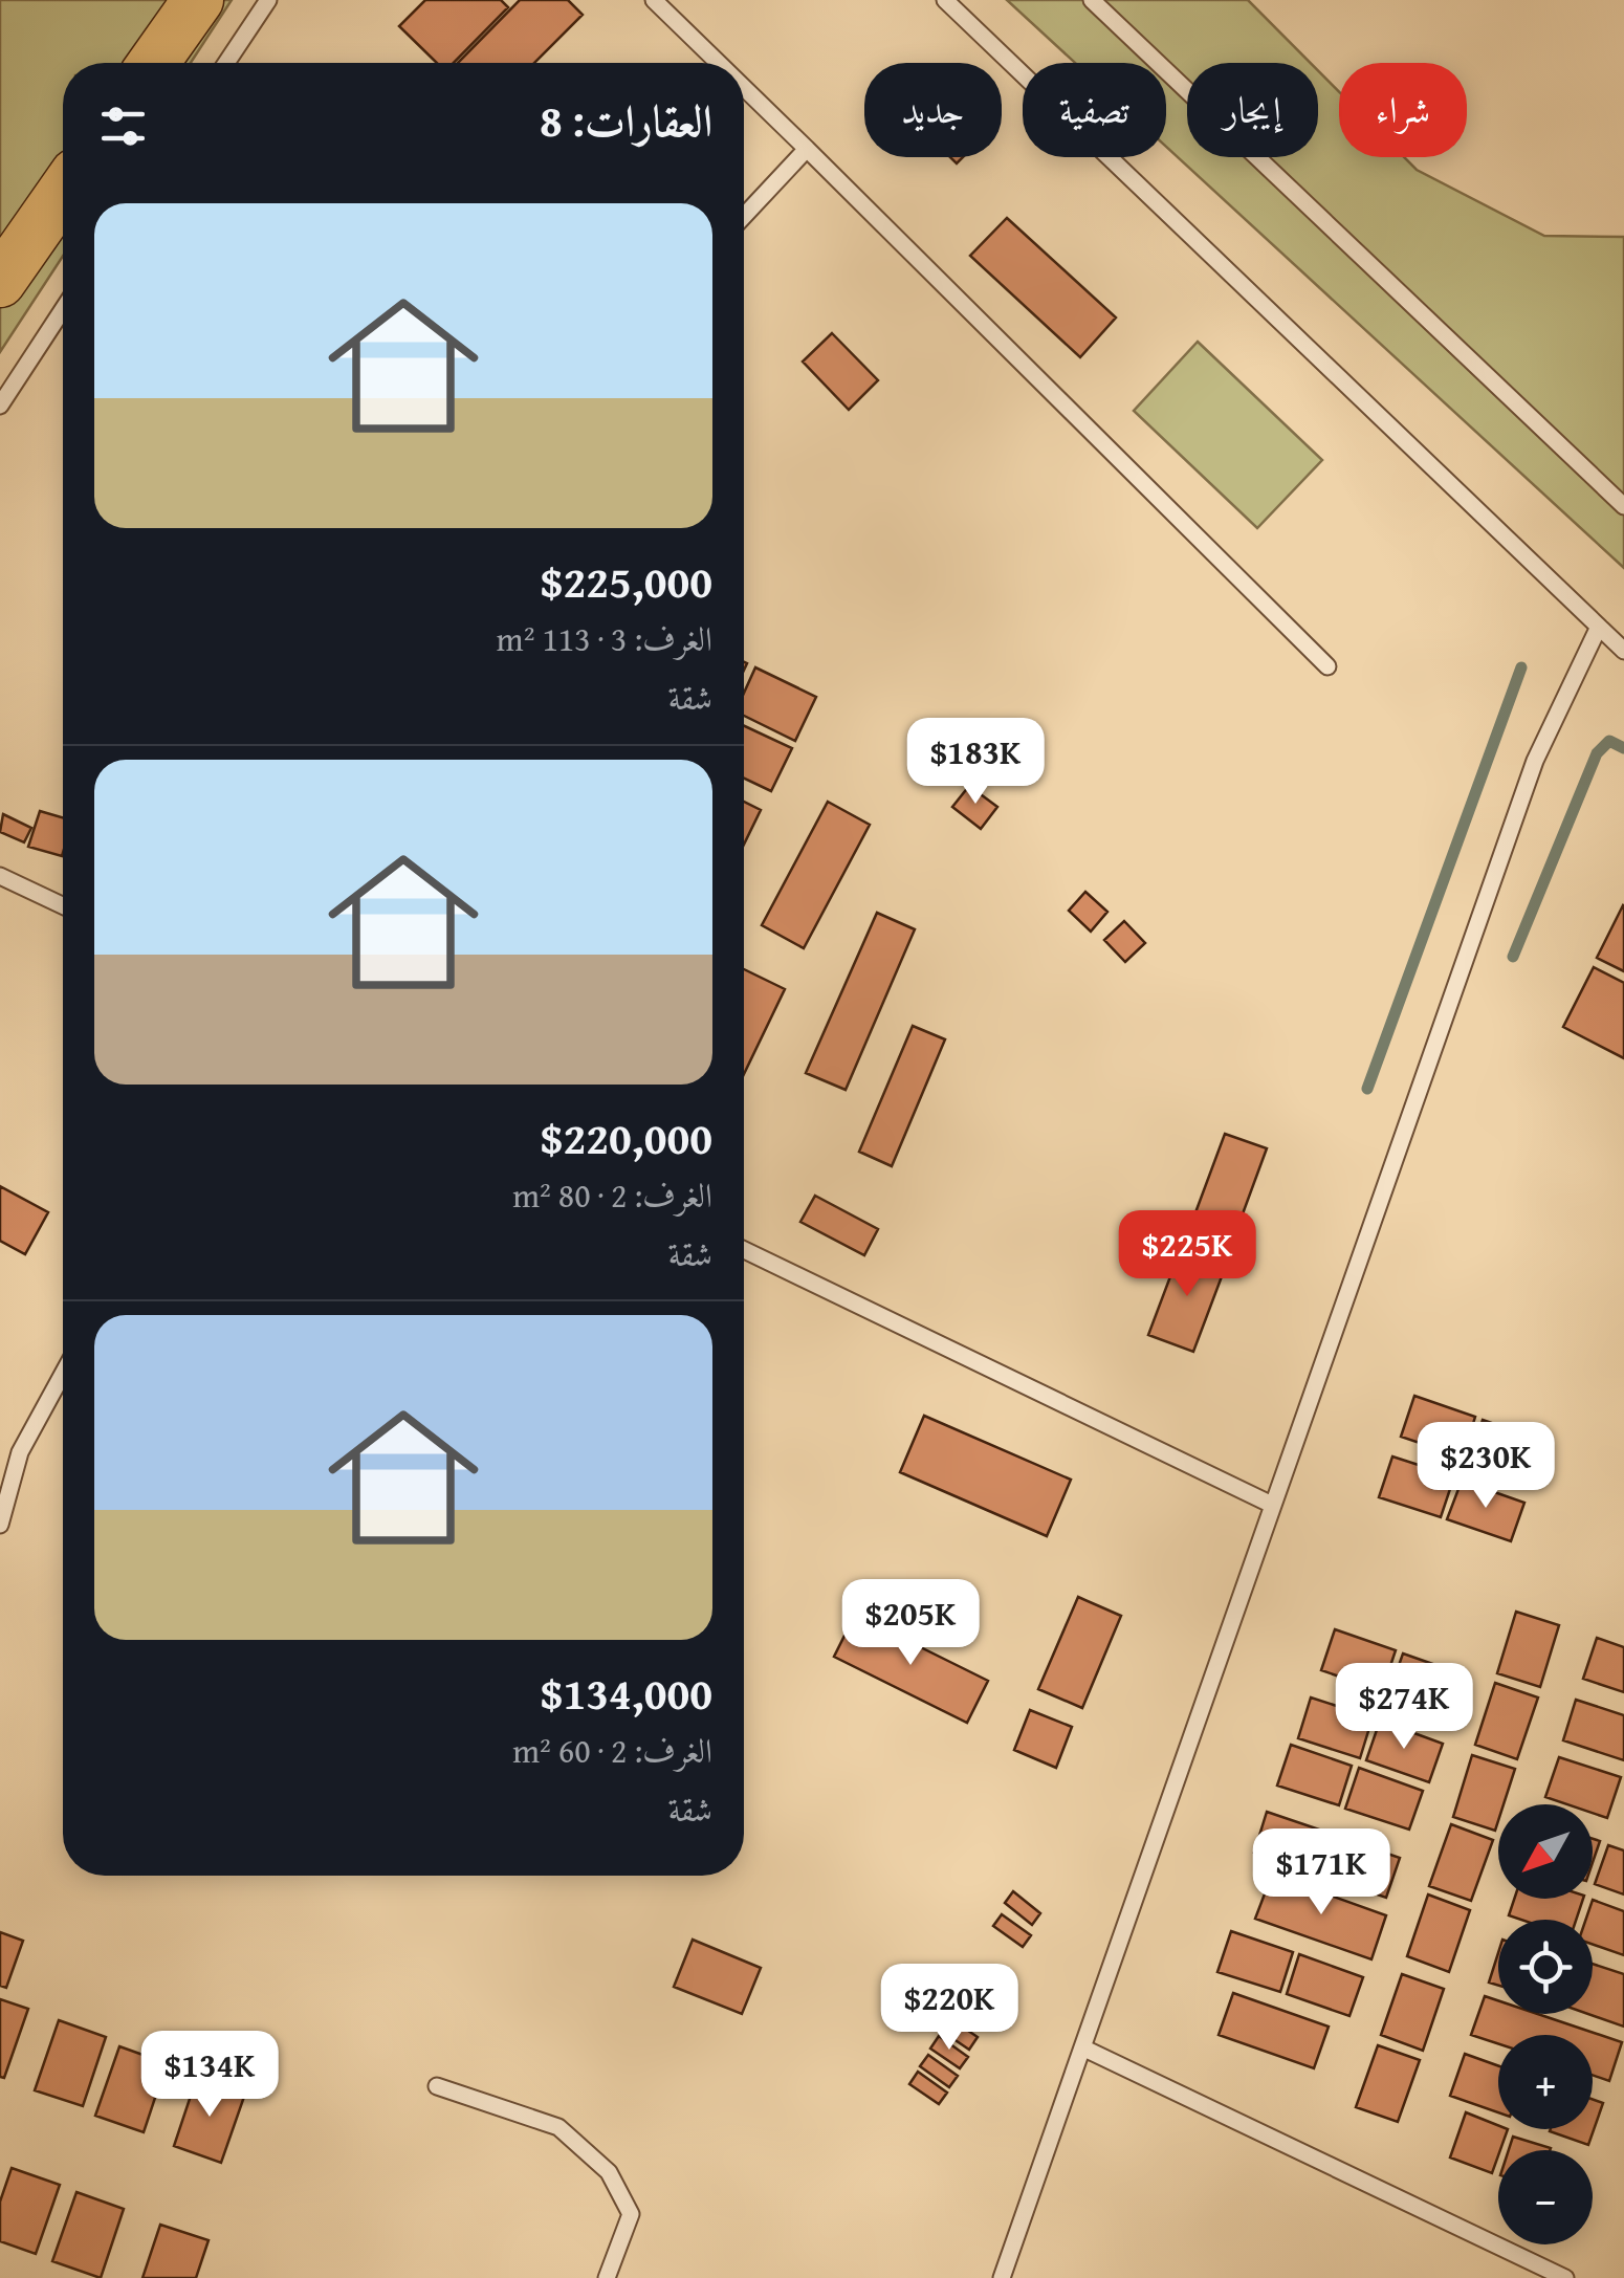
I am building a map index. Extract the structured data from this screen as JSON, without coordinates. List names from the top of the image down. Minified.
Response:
{"north":"bottom left","page":{"chip":["شراء","إيجار","تصفية","جديد"],"heading":"العقارات: 8","list":[{"name":"$225,000","note":"الغرف: 3 · 113 m² · شقة"},{"name":"$220,000","note":"الغرف: 2 · 80 m² · شقة"},{"name":"$134,000","note":"الغرف: 2 · 60 m² · شقة"}],"price":["$183K","$225K","$230K","$205K","$274K","$171K","$220K","$134K"],"map_buttons":["+","−"]}}
